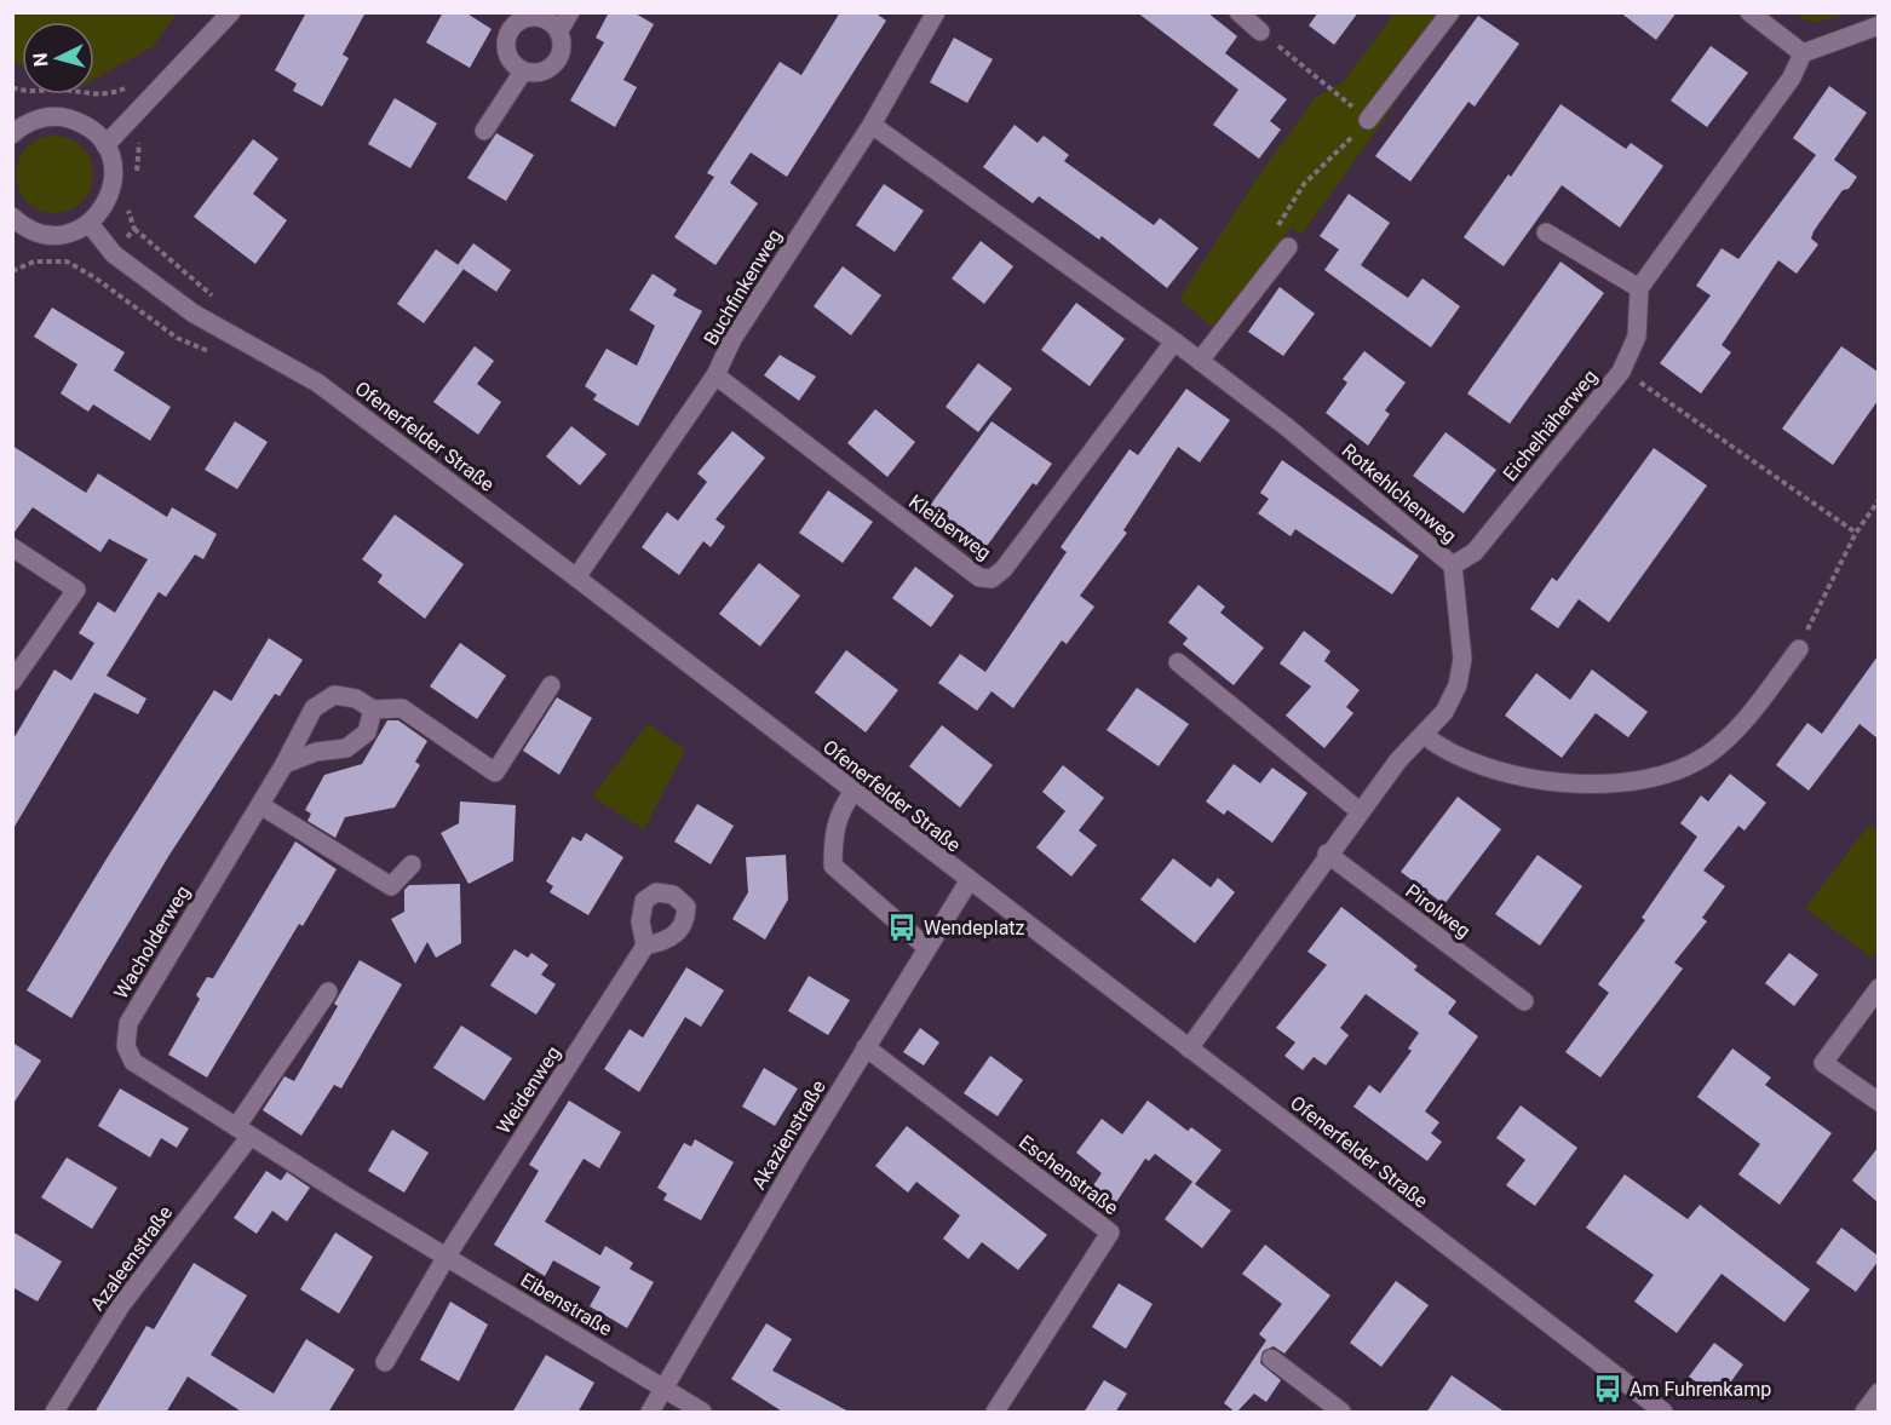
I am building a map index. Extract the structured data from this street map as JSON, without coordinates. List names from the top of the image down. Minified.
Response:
{"streets":{"street":["Buchfinkenweg","Eichelhäherweg","Ofenerfelder Straße","Rotkehlchenweg","Kleiberweg","Pirolweg","Wacholderweg","Weidenweg","Akazienstraße","Eschenstraße","Azaleenstraße","Eibenstraße"]},"crossings":[["Buchfinkenweg","Ofenerfelder Straße"],["Buchfinkenweg","Rotkehlchenweg"],["Buchfinkenweg","Kleiberweg"],["Eichelhäherweg","Rotkehlchenweg"],["Ofenerfelder Straße","Rotkehlchenweg"],["Ofenerfelder Straße","Akazienstraße"],["Rotkehlchenweg","Kleiberweg"],["Rotkehlchenweg","Pirolweg"],["Wacholderweg","Azaleenstraße"],["Wacholderweg","Eibenstraße"],["Weidenweg","Eibenstraße"],["Akazienstraße","Eschenstraße"],["Akazienstraße","Eibenstraße"],["Azaleenstraße","Eibenstraße"]],"places":{"bus stop":["Wendeplatz","Am Fuhrenkamp"]},"north":"left"}
